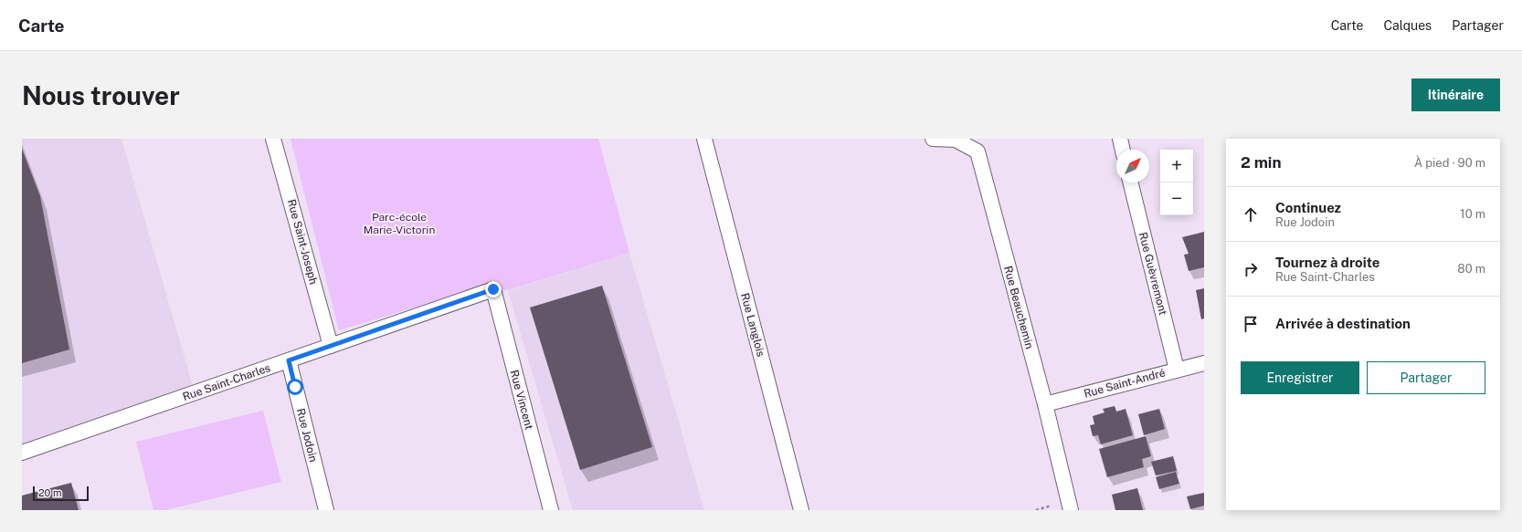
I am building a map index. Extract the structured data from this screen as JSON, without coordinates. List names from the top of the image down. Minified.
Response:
{"streets":{"street":["Rue Saint-Joseph","Rue Guèvremont","Rue Beauchemin","Rue Langlois","Rue Saint-Charles","Rue Saint-André","Rue Vincent","Rue Jodoin"]},"crossings":[["Rue Saint-Joseph","Rue Saint-Charles"],["Rue Guèvremont","Rue Saint-André"],["Rue Beauchemin","Rue Saint-André"],["Rue Saint-Charles","Rue Vincent"],["Rue Saint-Charles","Rue Jodoin"]],"parks":["Parc-école Marie-Victorin"],"scale_bar":"20 m","north":"top right","page":{"header":"Carte","nav":["Carte","Calques","Partager"],"buttons":["Itinéraire",["Enregistrer","Partager"]],"title":"Nous trouver","heading":["2 min","À pied · 90 m"],"map_buttons":["+","−"],"list":[["Continuez","Rue Jodoin","10 m"],["Tournez à droite","Rue Saint-Charles","80 m"],"Arrivée à destination"],"scale":"20 m"}}
